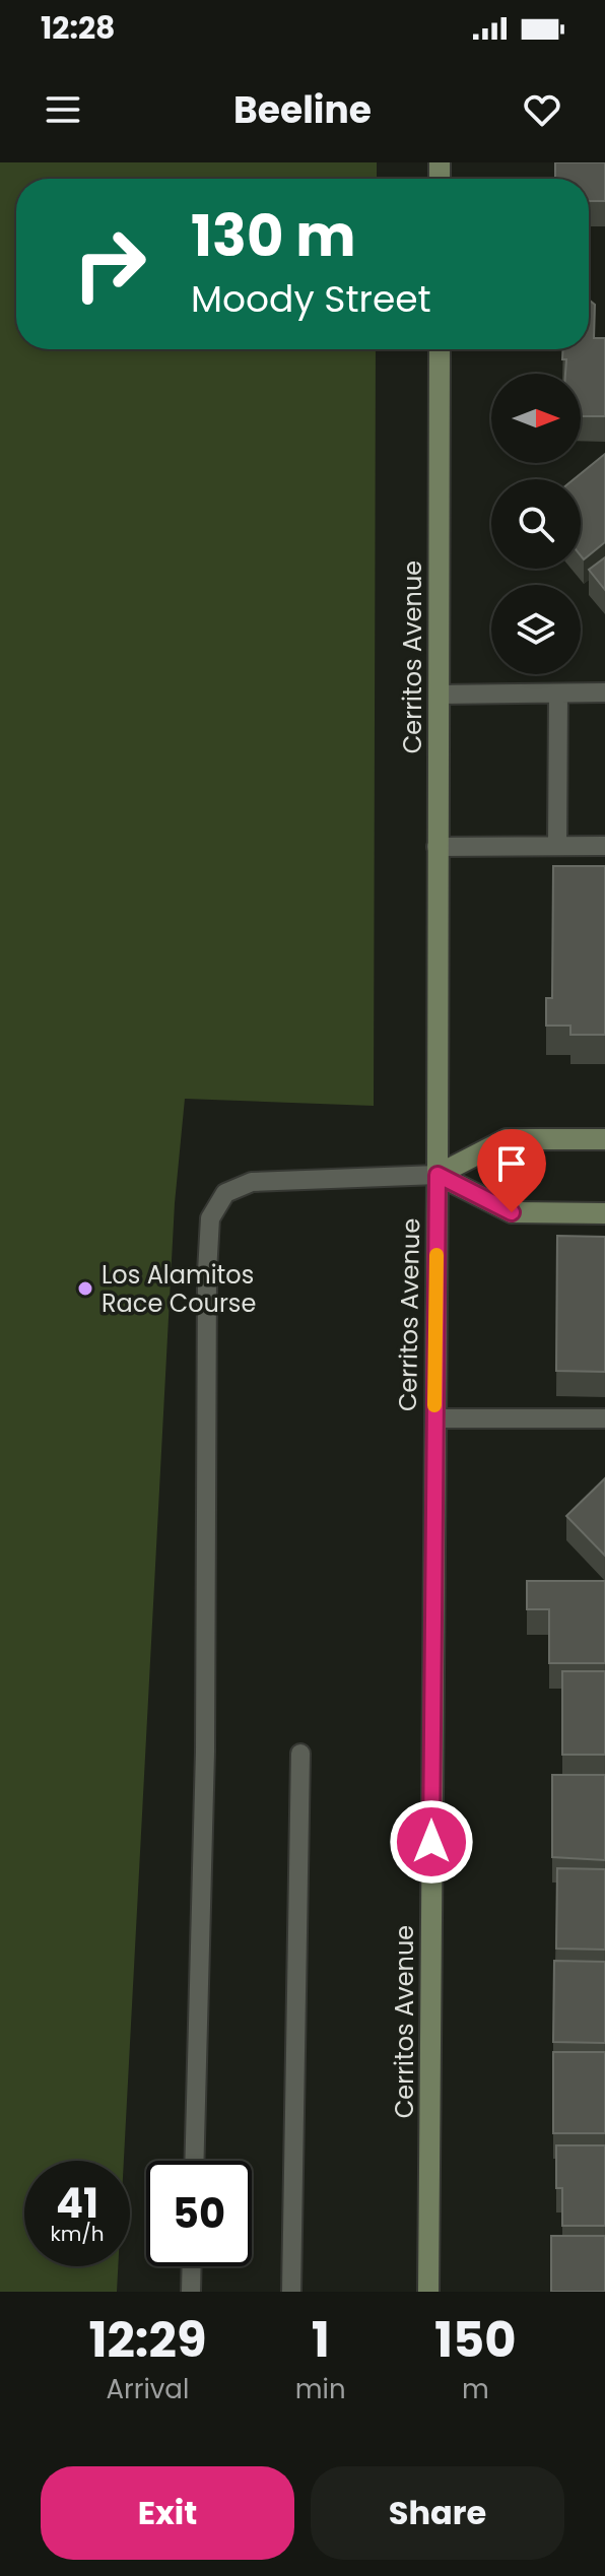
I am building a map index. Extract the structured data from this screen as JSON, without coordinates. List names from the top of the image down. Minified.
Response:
{"streets":{"main road":["Cerritos Avenue"]},"places":["Los Alamitos Race Course"],"north":"right","page":{"status":"12:28","header":"Beeline","turn":["130 m","Moody Street"],"speed":"41 km/h","limit":"50","eta":["12:29","Arrival","1","min","150","m"],"buttons":["Exit","Share"]}}
